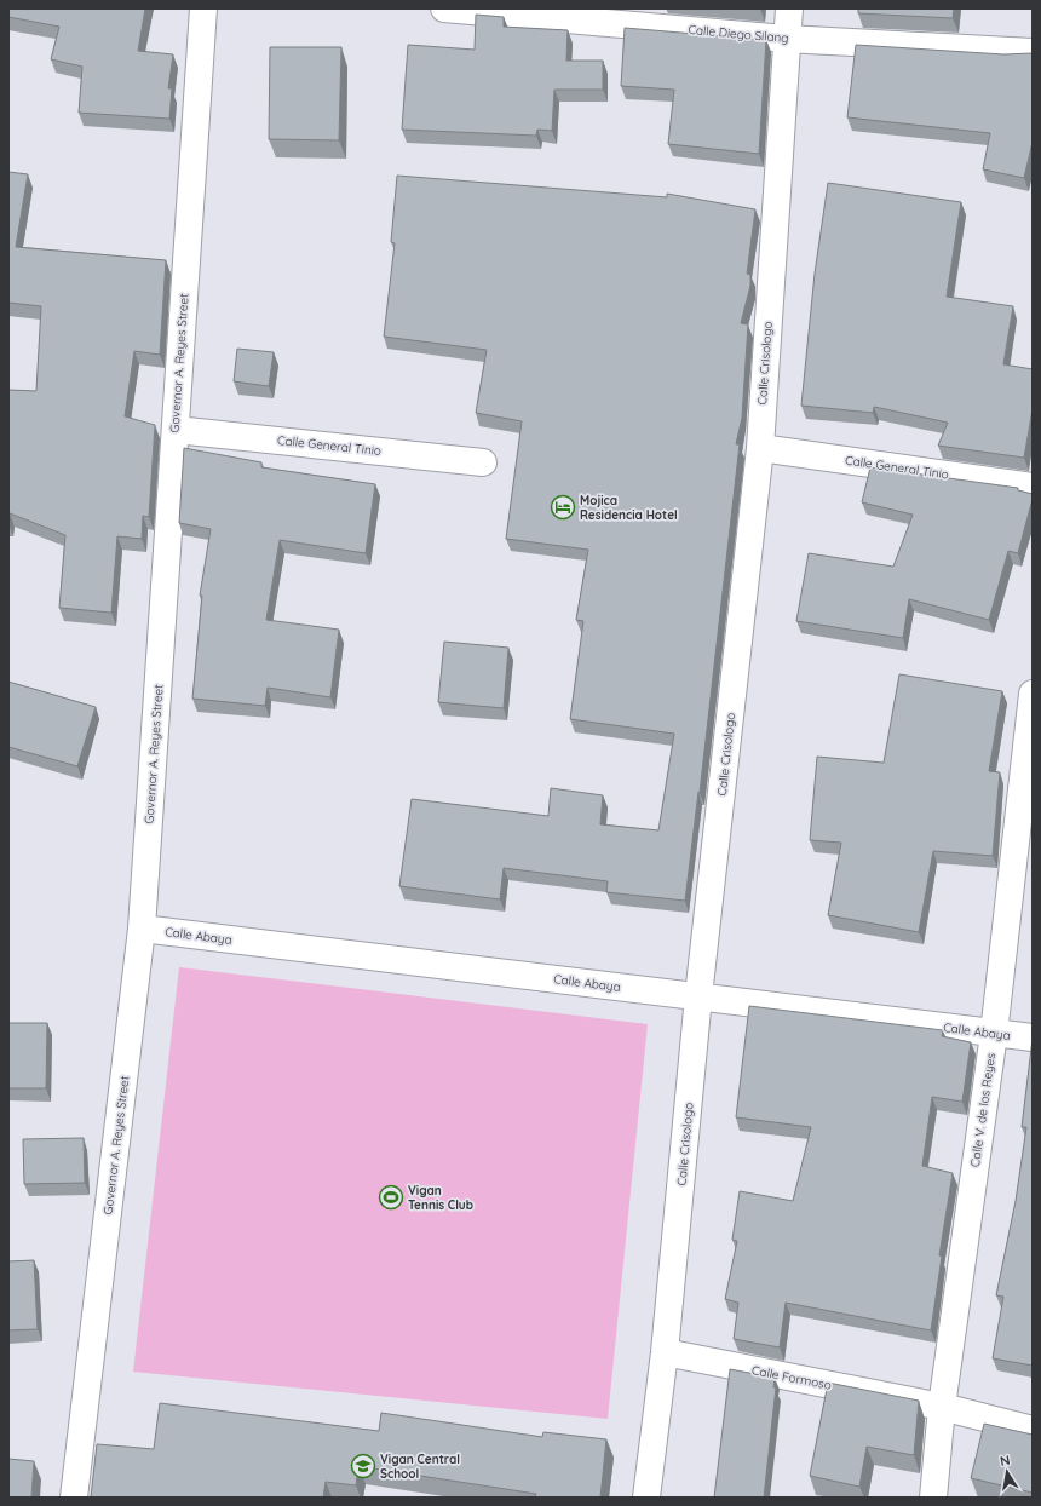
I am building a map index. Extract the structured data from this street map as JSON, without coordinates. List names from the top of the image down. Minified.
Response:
{"streets":{"street":["Calle Diego Silang","Governor A. Reyes Street","Calle Crisologo","Calle General Tinio","Calle Abaya","Calle V. de los Reyes","Calle Formoso"]},"crossings":[["Calle Diego Silang","Calle Crisologo"],["Governor A. Reyes Street","Calle General Tinio"],["Governor A. Reyes Street","Calle Abaya"],["Calle Crisologo","Calle General Tinio"],["Calle Crisologo","Calle Abaya"],["Calle Crisologo","Calle Formoso"],["Calle Abaya","Calle V. de los Reyes"],["Calle V. de los Reyes","Calle Formoso"]],"places":{"hotel":["Mojica Residencia Hotel"],"sports":["Vigan Tennis Club"],"school or university":["Vigan Central School"]},"north":"top"}
